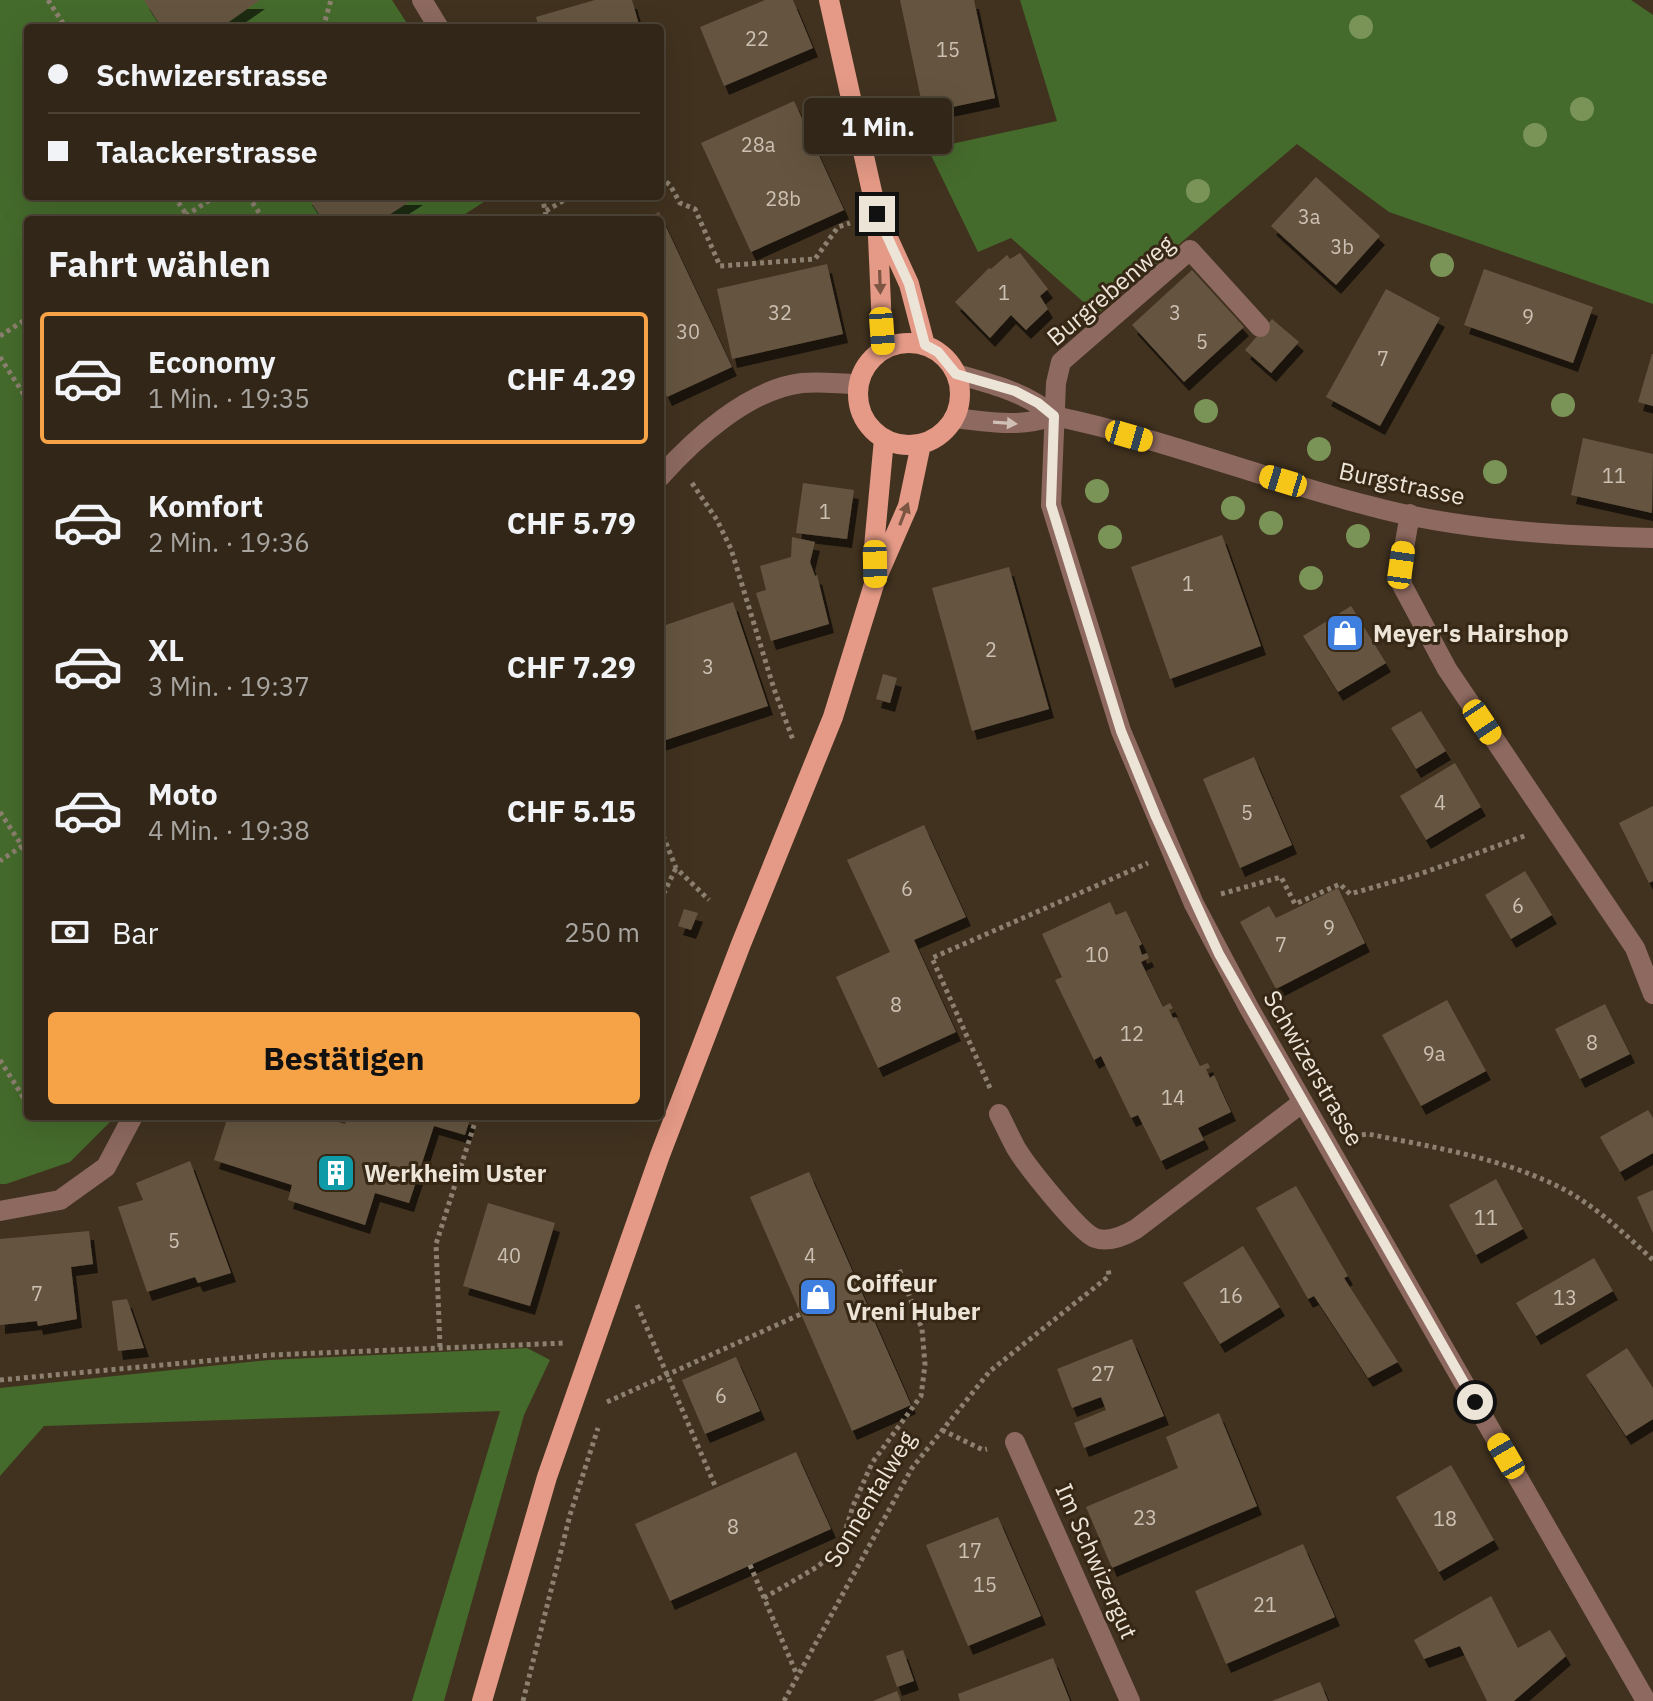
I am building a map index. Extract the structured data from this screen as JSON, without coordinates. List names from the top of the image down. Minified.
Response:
{"streets":{"street":["Burgrebenweg","Burgstrasse","Schwizerstrasse","Im Schwizergut"],"path":["Sonnentalweg"]},"crossings":[["Burgrebenweg","Burgstrasse"],["Burgrebenweg","Schwizerstrasse"],["Burgstrasse","Schwizerstrasse"]],"places":{"shop":["Meyer's Hairshop","Coiffeur Vreni Huber"],"building":["Werkheim Uster"]},"house_numbers":["22","15","28a","28b","3a","3b","1","32","3","9","30","5","7","11","1","1","2","3","4","5","6","6","9","7","10","8","12","8","9a","14","11","5","40","4","7","16","13","27","6","23","18","8","17","15","21"],"page":{"banner":["Schwizerstrasse","Talackerstrasse"],"bubble":"1 Min.","heading":"Fahrt wählen","list":[{"name":"Economy","note":"1 Min. · 19:35","value":"CHF 4.29"},{"name":"Komfort","note":"2 Min. · 19:36","value":"CHF 5.79"},{"name":"XL","note":"3 Min. · 19:37","value":"CHF 7.29"},{"name":"Moto","note":"4 Min. · 19:38","value":"CHF 5.15"}],"pay":["Bar","250 m"],"buttons":"Bestätigen"}}
